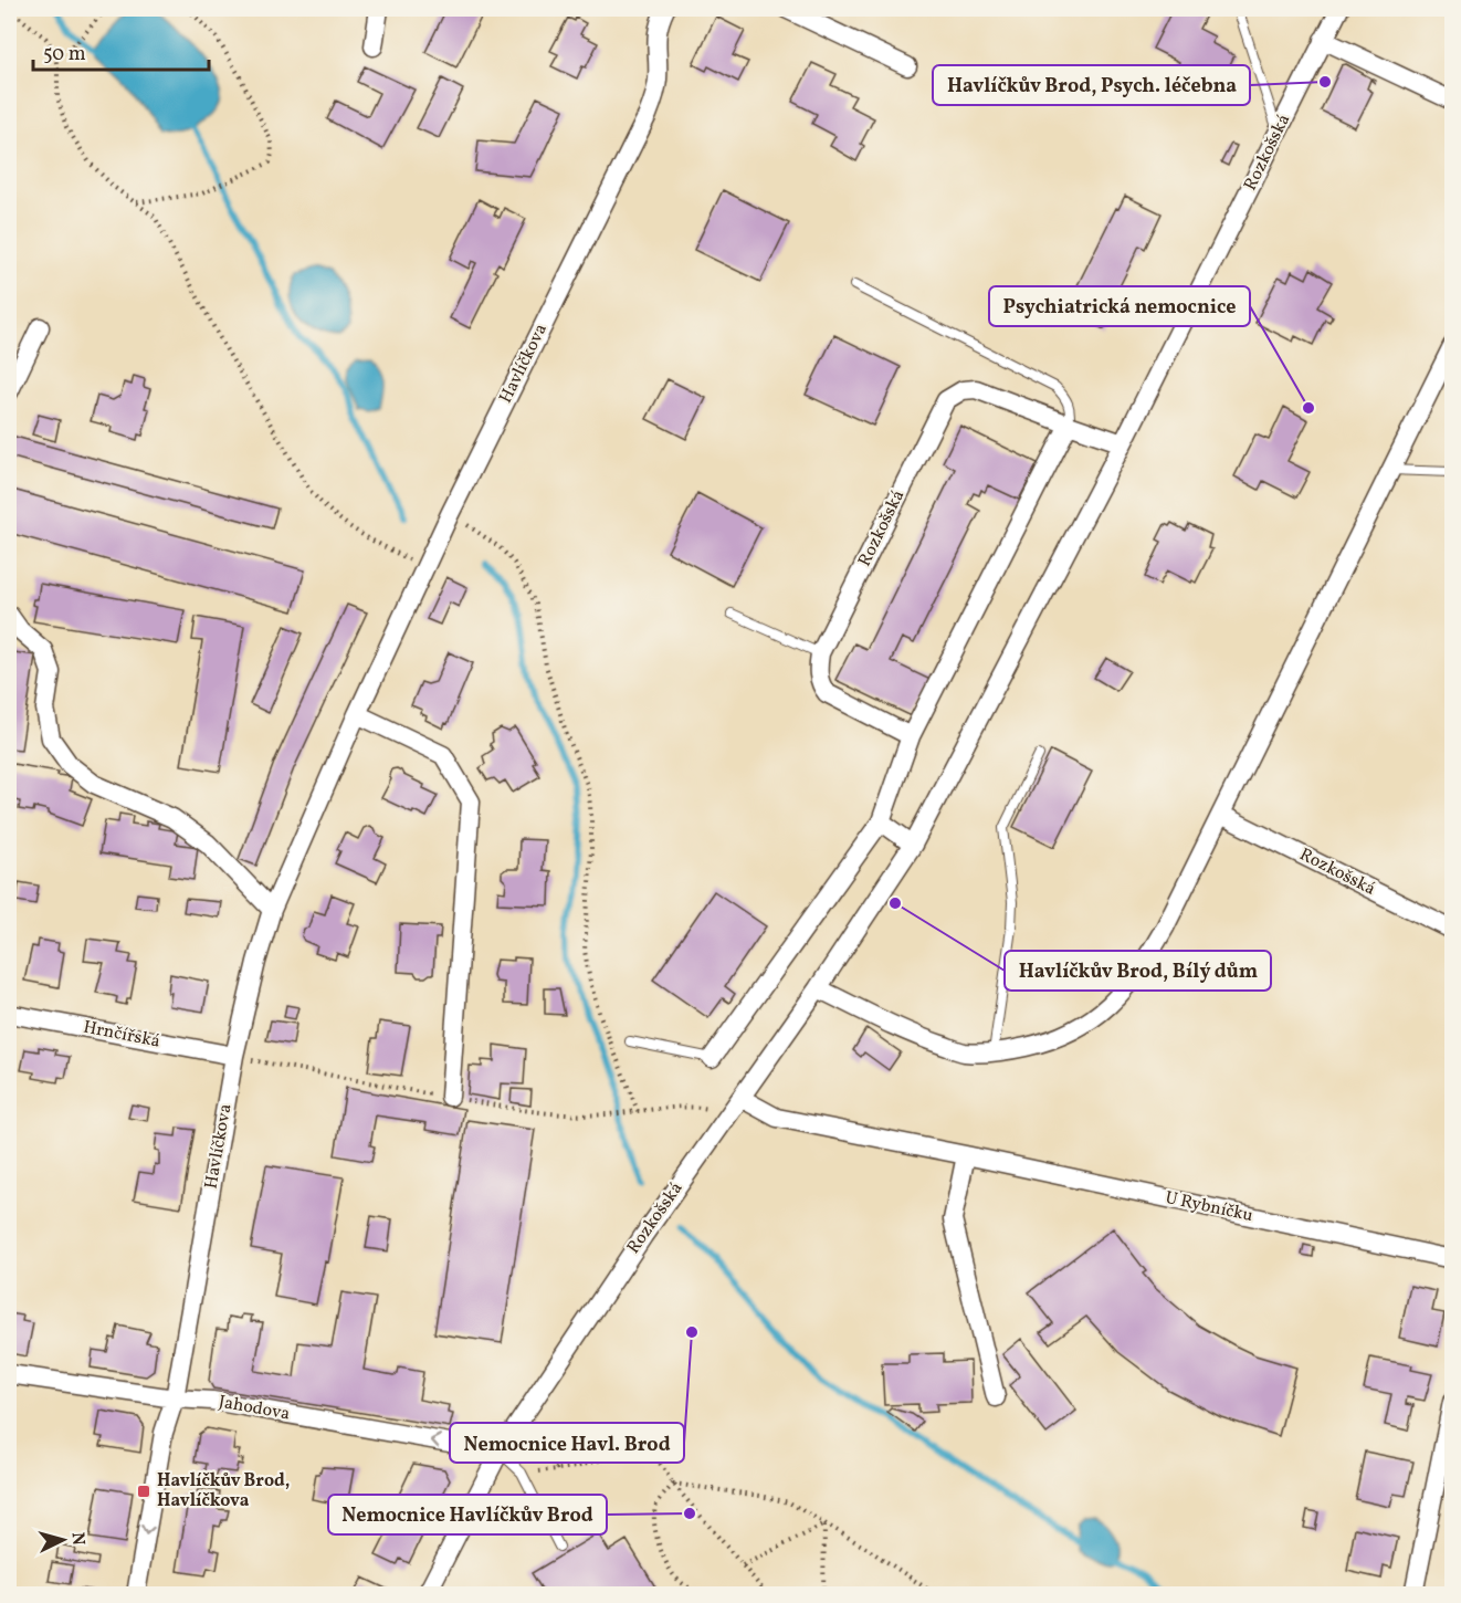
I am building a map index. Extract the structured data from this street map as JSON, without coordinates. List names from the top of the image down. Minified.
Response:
{"streets":{"street":["Rozkošská","Havlíčkova","Hrnčířská","U Rybníčku","Jahodova"]},"crossings":[["Rozkošská","U Rybníčku"],["Rozkošská","Jahodova"],["Havlíčkova","Hrnčířská"],["Havlíčkova","Jahodova"]],"one_way":["Jahodova"],"places":{"other":["Havlíčkův Brod, Psych. léčebna","Psychiatrická nemocnice","Havlíčkův Brod, Bílý dům","Nemocnice Havl. Brod","Nemocnice Havlíčkův Brod"],"transit":["Havlíčkův Brod, Havlíčkova"]},"scale_bar":"50 m","north":"right"}
